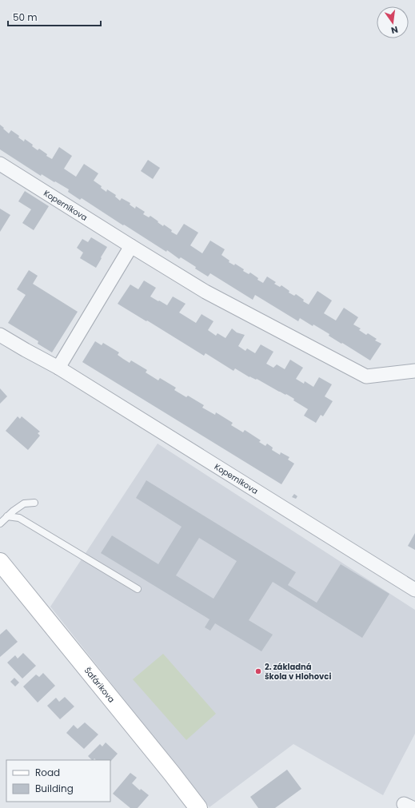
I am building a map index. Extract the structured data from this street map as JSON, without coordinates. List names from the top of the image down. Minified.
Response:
{"streets":{"main road":["Šafárikova"],"street":["Koperníkova"]},"places":["2. základná škola v Hlohovci"],"legend":["Road","Building"],"scale_bar":"50 m","north":"bottom"}
